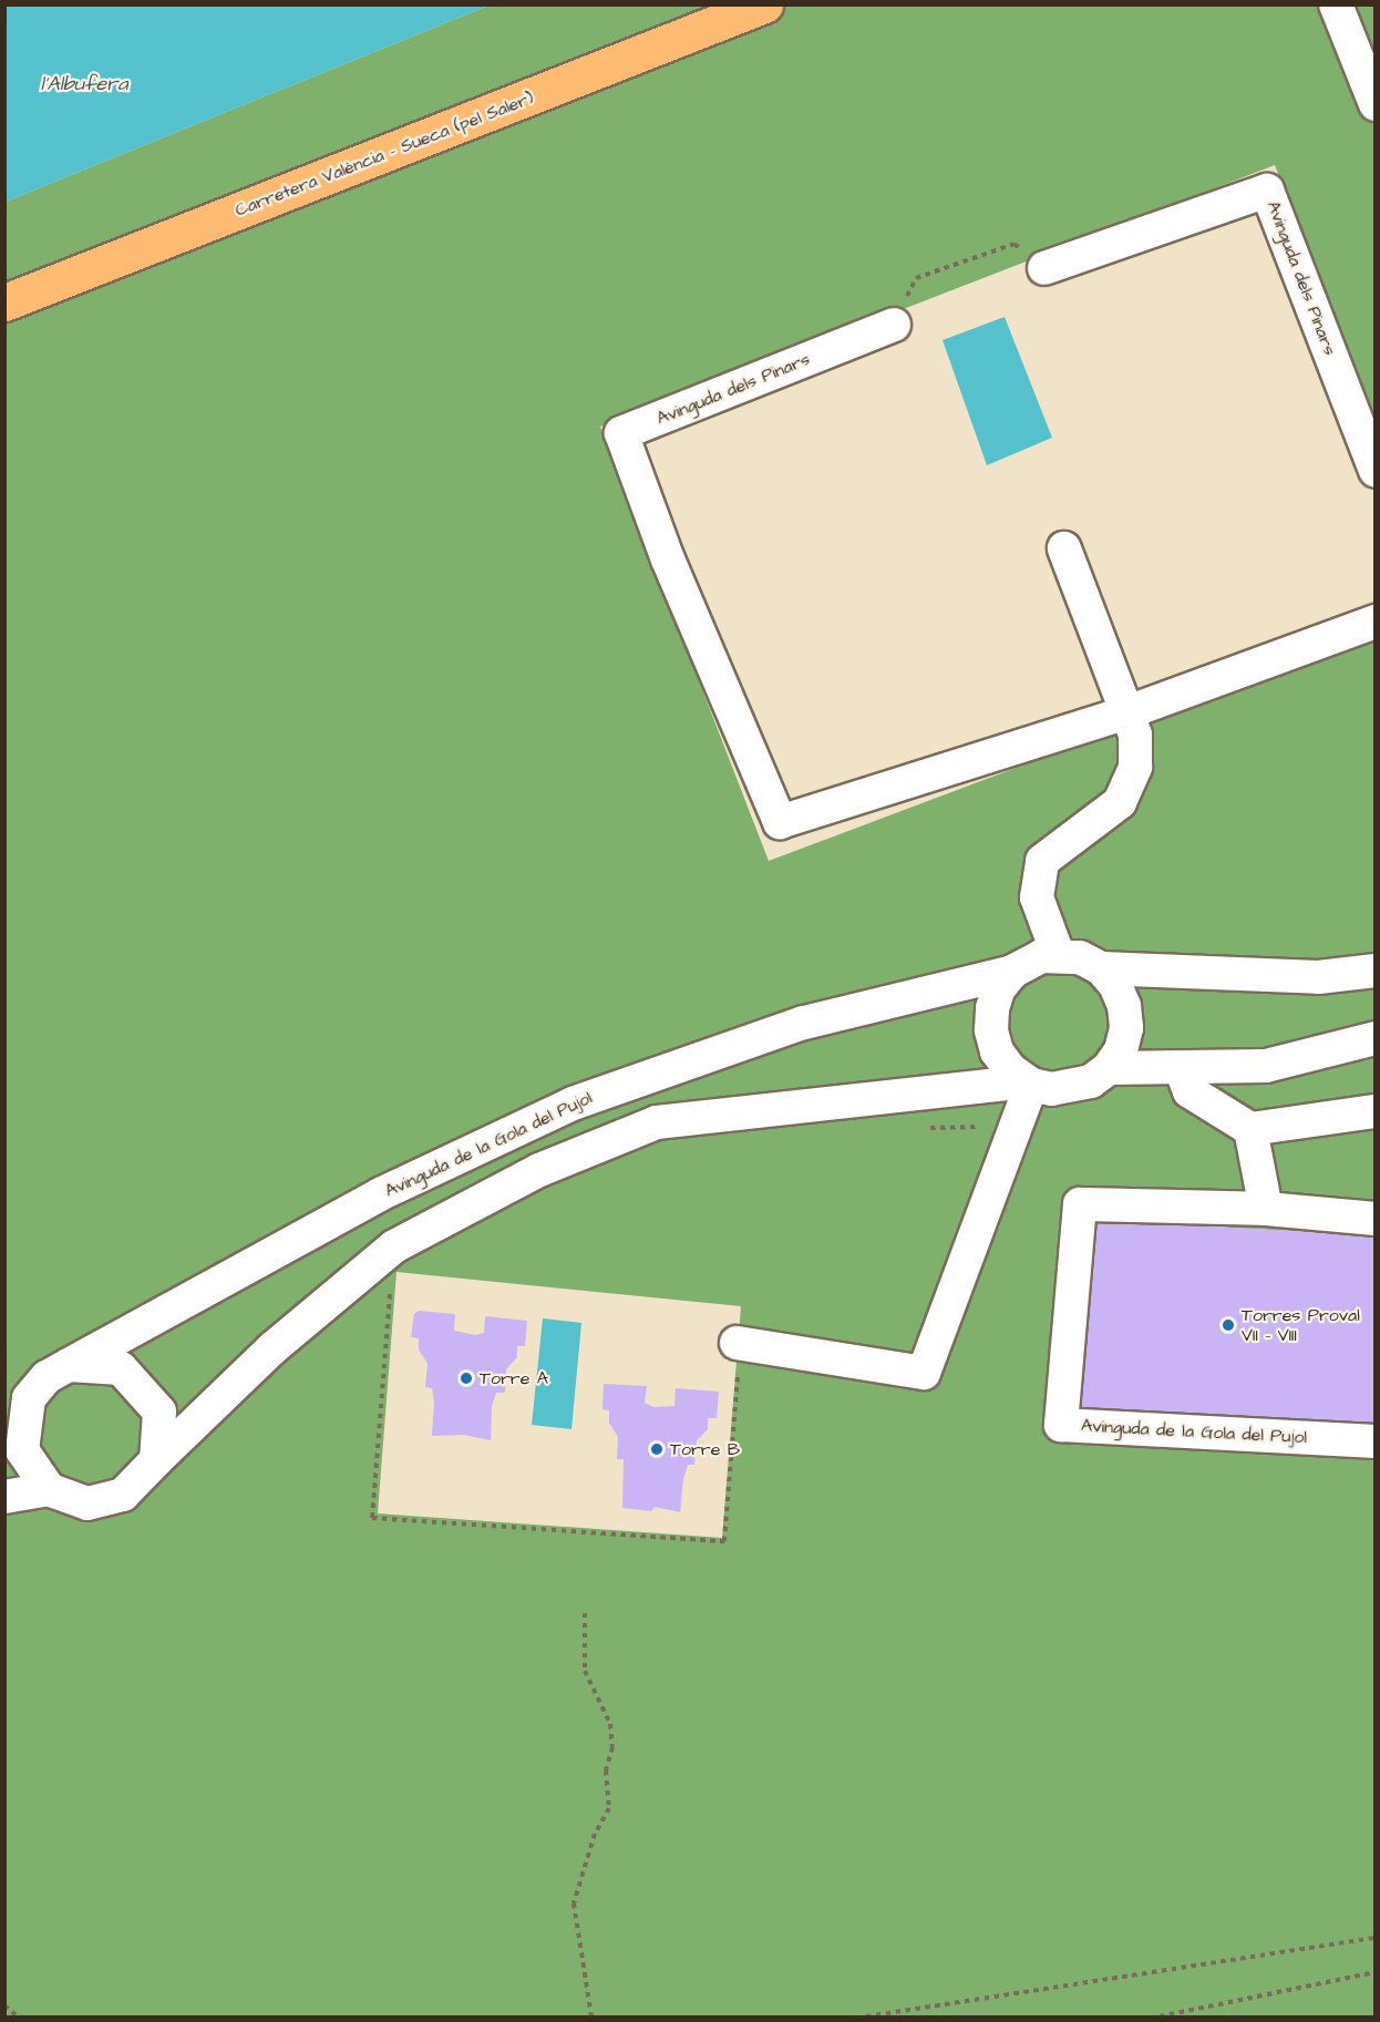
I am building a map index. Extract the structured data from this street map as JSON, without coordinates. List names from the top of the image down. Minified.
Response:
{"streets":{"main road":["Carretera València - Sueca (pel Saler)"],"street":["Avinguda dels Pinars","Avinguda de la Gola del Pujol"]},"water":["l'Albufera"],"places":["Torres Proval VII - VIII","Torre A","Torre B"]}
